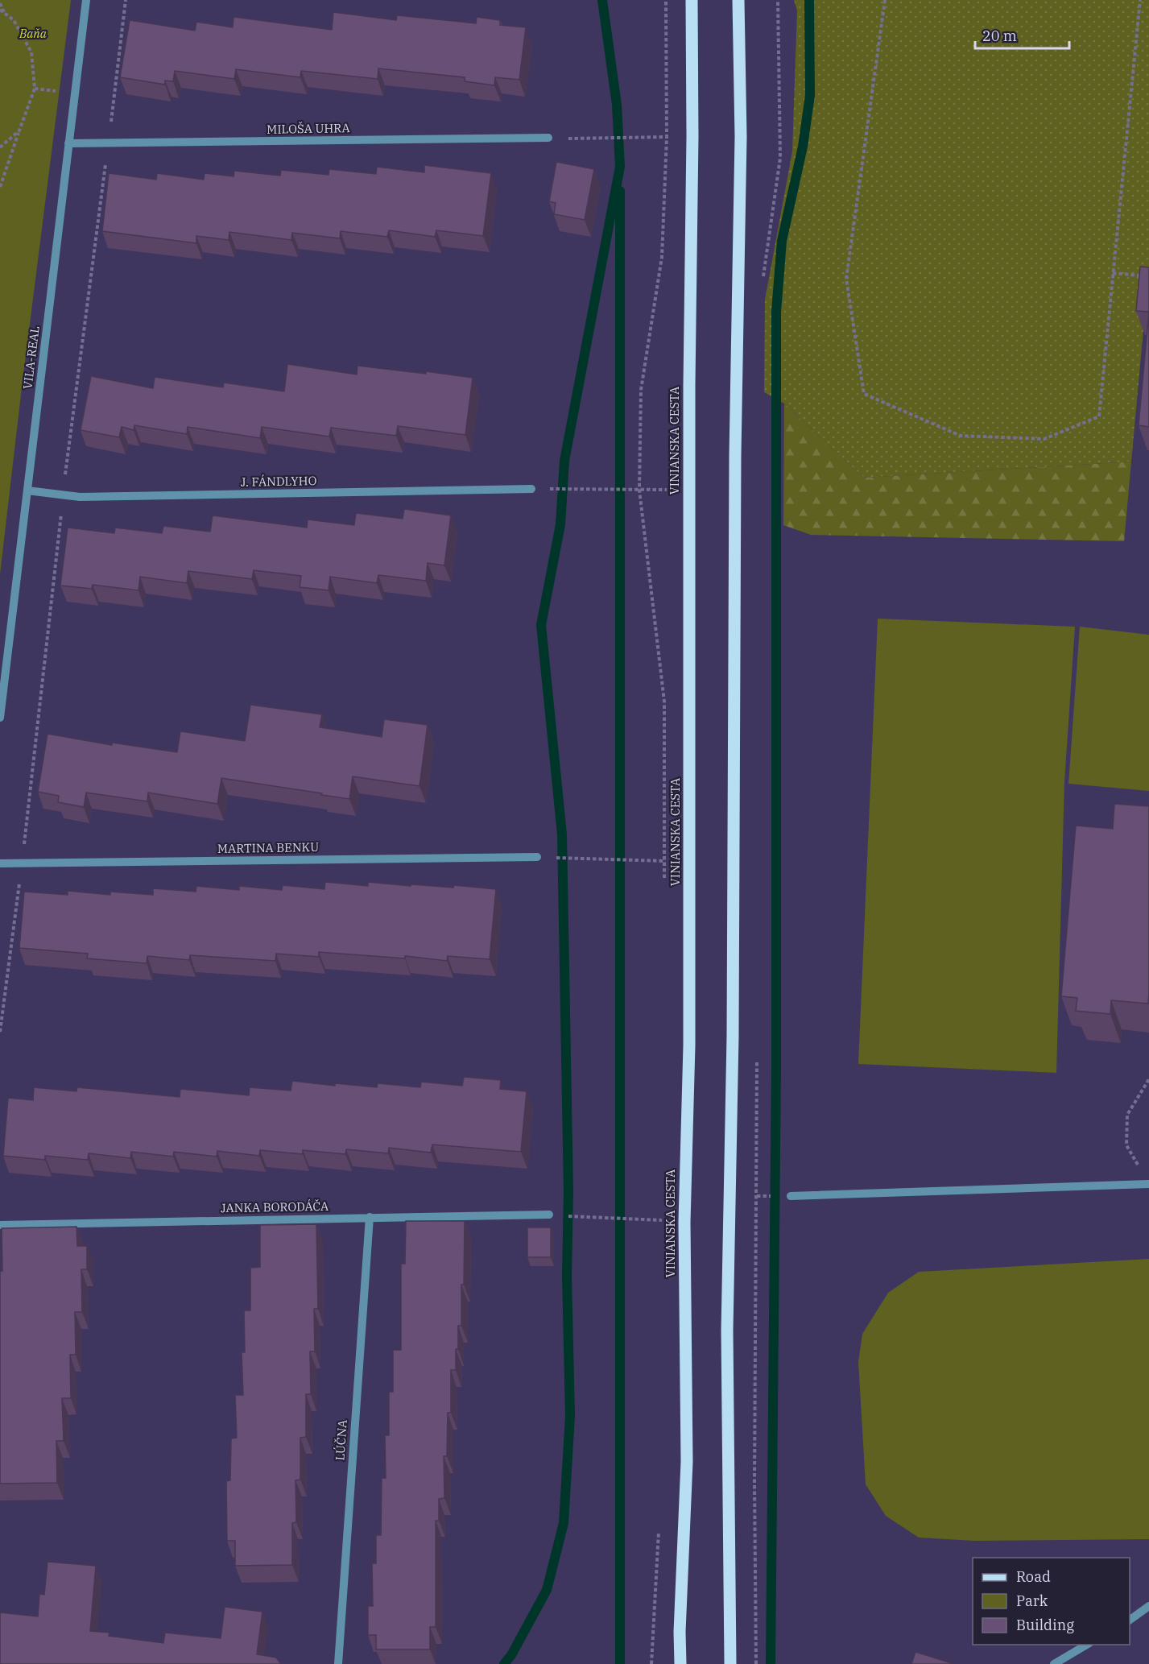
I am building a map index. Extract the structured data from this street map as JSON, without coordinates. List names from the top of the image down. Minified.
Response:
{"streets":{"main road":["VINIANSKA CESTA"],"street":["MILOŠA UHRA","VILA-REAL","J. FÁNDLYHO","MARTINA BENKU","JANKA BORODÁČA","LÚČNA"]},"crossings":[["MILOŠA UHRA","VILA-REAL"],["VILA-REAL","J. FÁNDLYHO"],["JANKA BORODÁČA","LÚČNA"]],"parks":["Baňa"],"legend":["Road","Park","Building"],"scale_bar":"20 m"}
